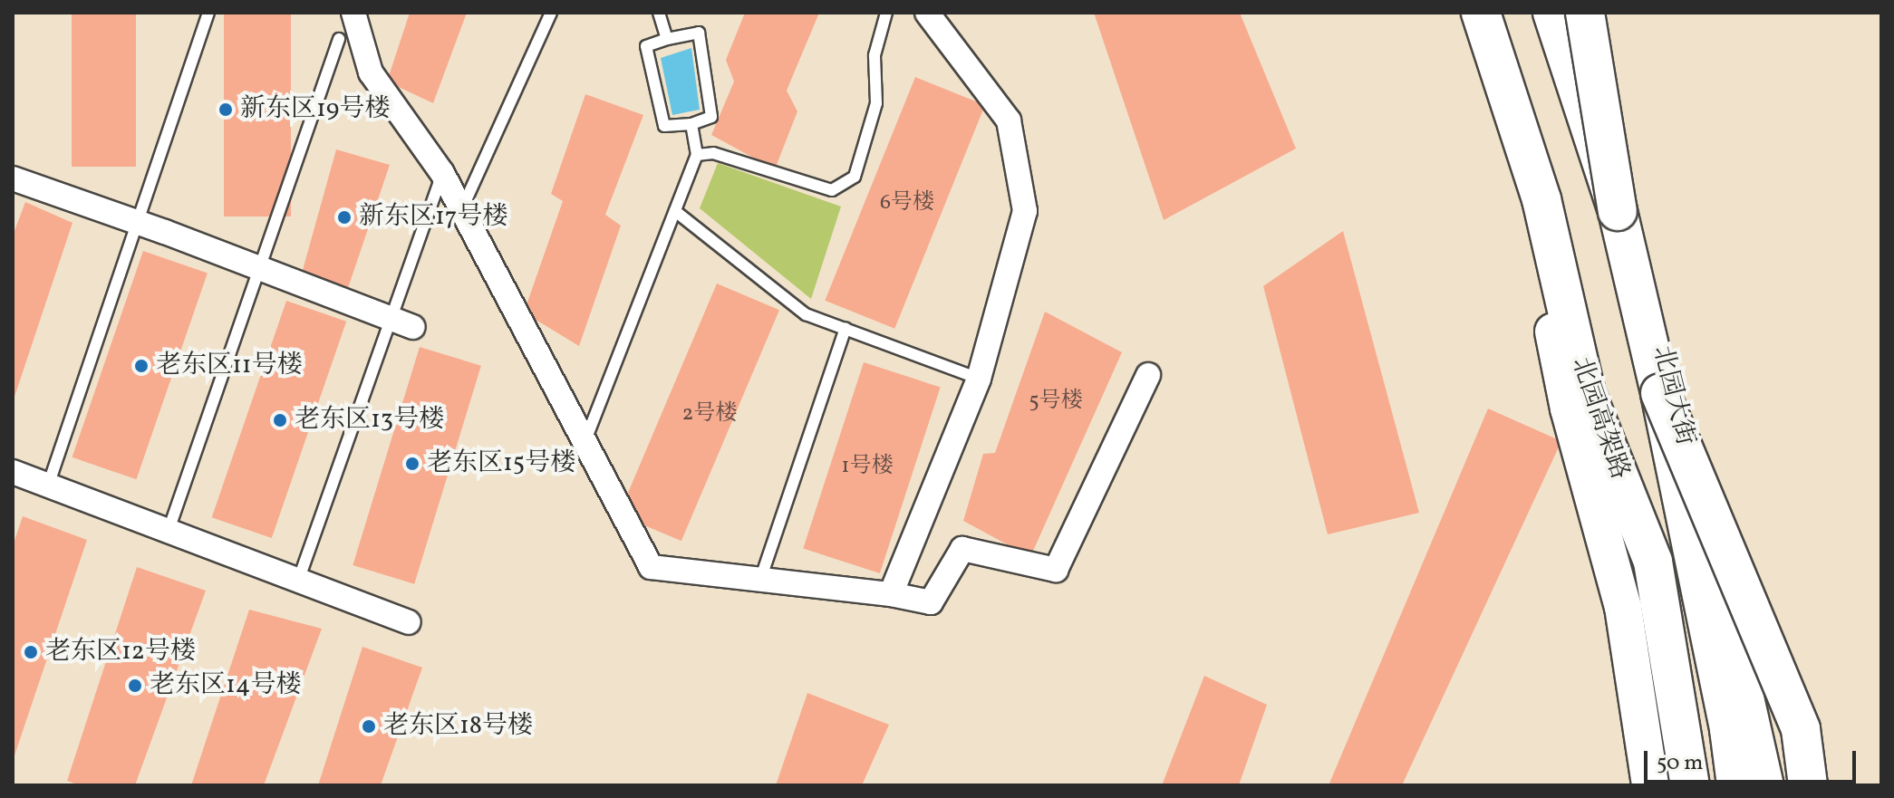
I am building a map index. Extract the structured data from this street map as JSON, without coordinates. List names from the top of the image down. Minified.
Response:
{"streets":{"highway":["北园高架路"],"main road":["北园大街"]},"places":["新东区19号楼","新东区17号楼","老东区11号楼","老东区13号楼","老东区15号楼","老东区12号楼","老东区14号楼","老东区18号楼"],"house_numbers":["6号楼","5号楼","2号楼","1号楼"],"scale_bar":"50 m"}
